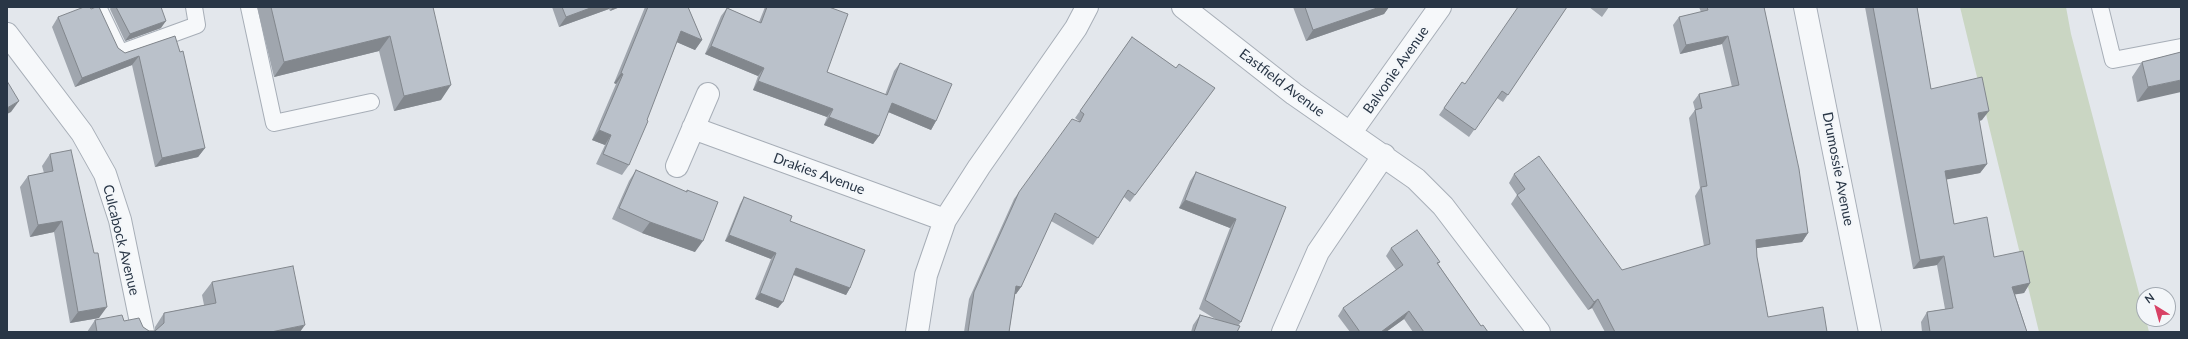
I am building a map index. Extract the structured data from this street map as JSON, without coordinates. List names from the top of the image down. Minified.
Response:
{"streets":{"street":["Balvonie Avenue","Eastfield Avenue","Drumossie Avenue","Drakies Avenue","Culcabock Avenue"]},"crossings":[["Balvonie Avenue","Eastfield Avenue"]],"north":"top left"}
